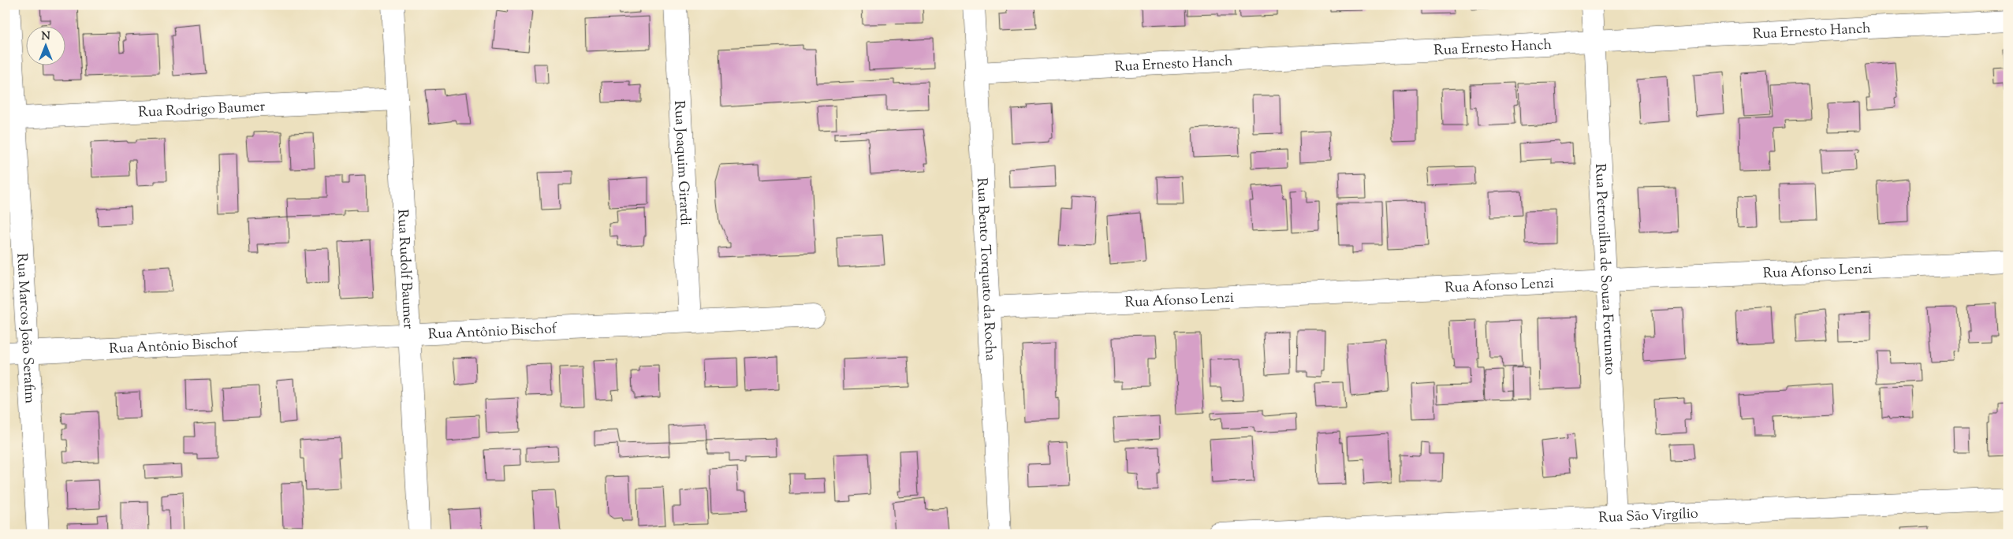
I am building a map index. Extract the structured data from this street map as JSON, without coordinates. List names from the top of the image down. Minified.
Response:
{"streets":{"street":["Rua Ernesto Hanch","Rua Rodrigo Baumer","Rua Joaquim Girardi","Rua Rudolf Baumer","Rua Bento Torquato da Rocha","Rua Petronilha de Souza Fortunato","Rua Afonso Lenzi","Rua Marcos João Serafim","Rua Antônio Bischof","Rua São Virgílio"]},"crossings":[["Rua Ernesto Hanch","Rua Bento Torquato da Rocha"],["Rua Ernesto Hanch","Rua Petronilha de Souza Fortunato"],["Rua Rodrigo Baumer","Rua Rudolf Baumer"],["Rua Rodrigo Baumer","Rua Marcos João Serafim"],["Rua Joaquim Girardi","Rua Antônio Bischof"],["Rua Rudolf Baumer","Rua Antônio Bischof"],["Rua Bento Torquato da Rocha","Rua Afonso Lenzi"],["Rua Petronilha de Souza Fortunato","Rua Afonso Lenzi"],["Rua Petronilha de Souza Fortunato","Rua São Virgílio"],["Rua Marcos João Serafim","Rua Antônio Bischof"]],"north":"top"}
